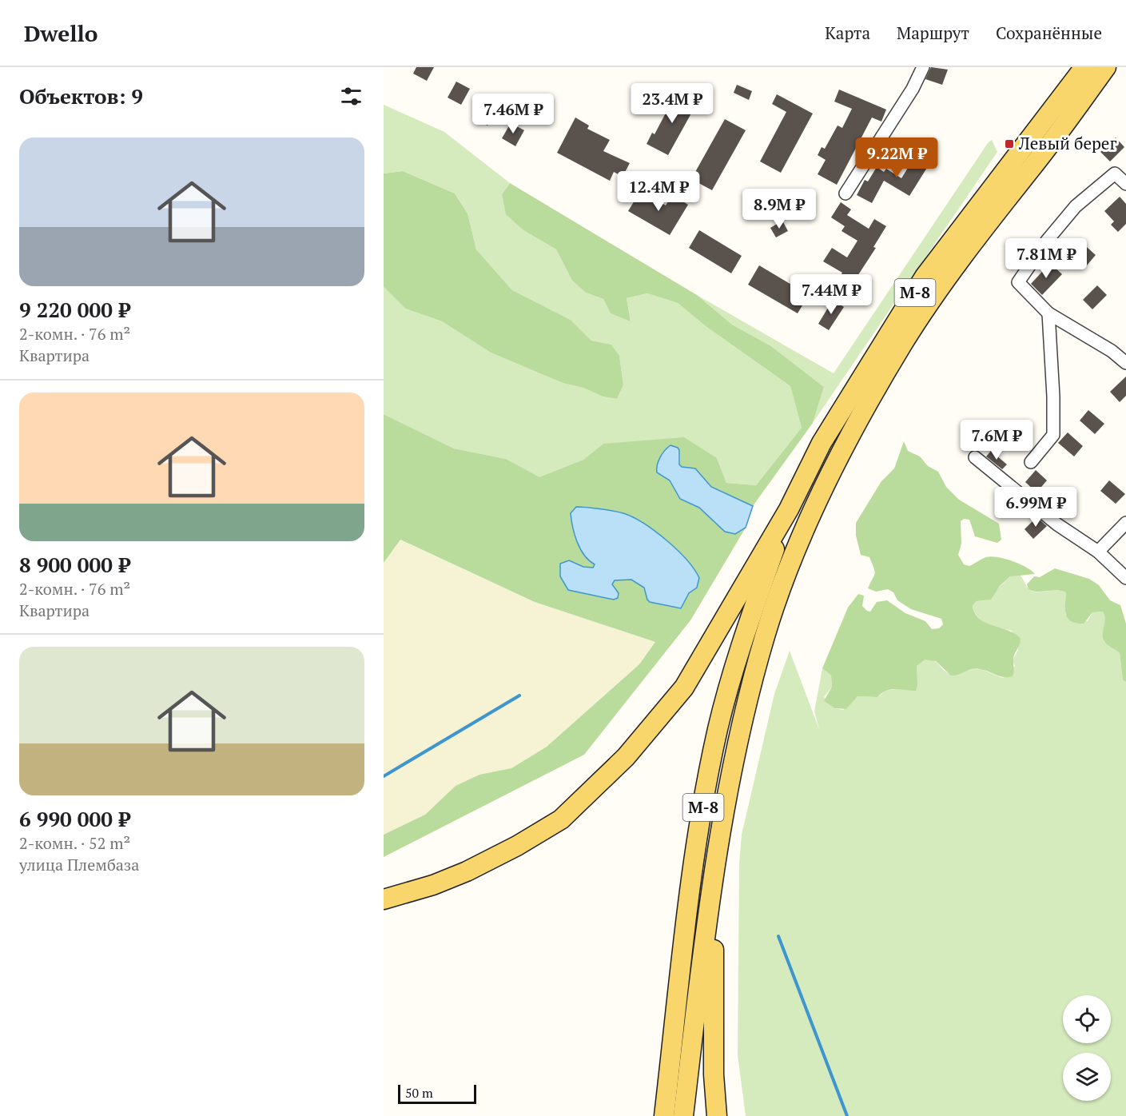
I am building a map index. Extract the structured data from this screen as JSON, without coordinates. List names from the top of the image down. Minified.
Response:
{"streets":{"main road":["М-8"]},"places":{"transit":["Левый берег"]},"scale_bar":"50 m","page":{"header":"Dwello","nav":["Карта","Маршрут","Сохранённые"],"heading":"Объектов: 9","price":["23.4M ₽","7.46M ₽","9.22M ₽","12.4M ₽","8.9M ₽","7.81M ₽","7.44M ₽","7.6M ₽","6.99M ₽"],"list":[{"name":"9 220 000 ₽","note":"2-комн. · 76 m² · Квартира"},{"name":"8 900 000 ₽","note":"2-комн. · 76 m² · Квартира"},{"name":"6 990 000 ₽","note":"2-комн. · 52 m² · улица Плембаза"}],"scale":"50 m"}}
